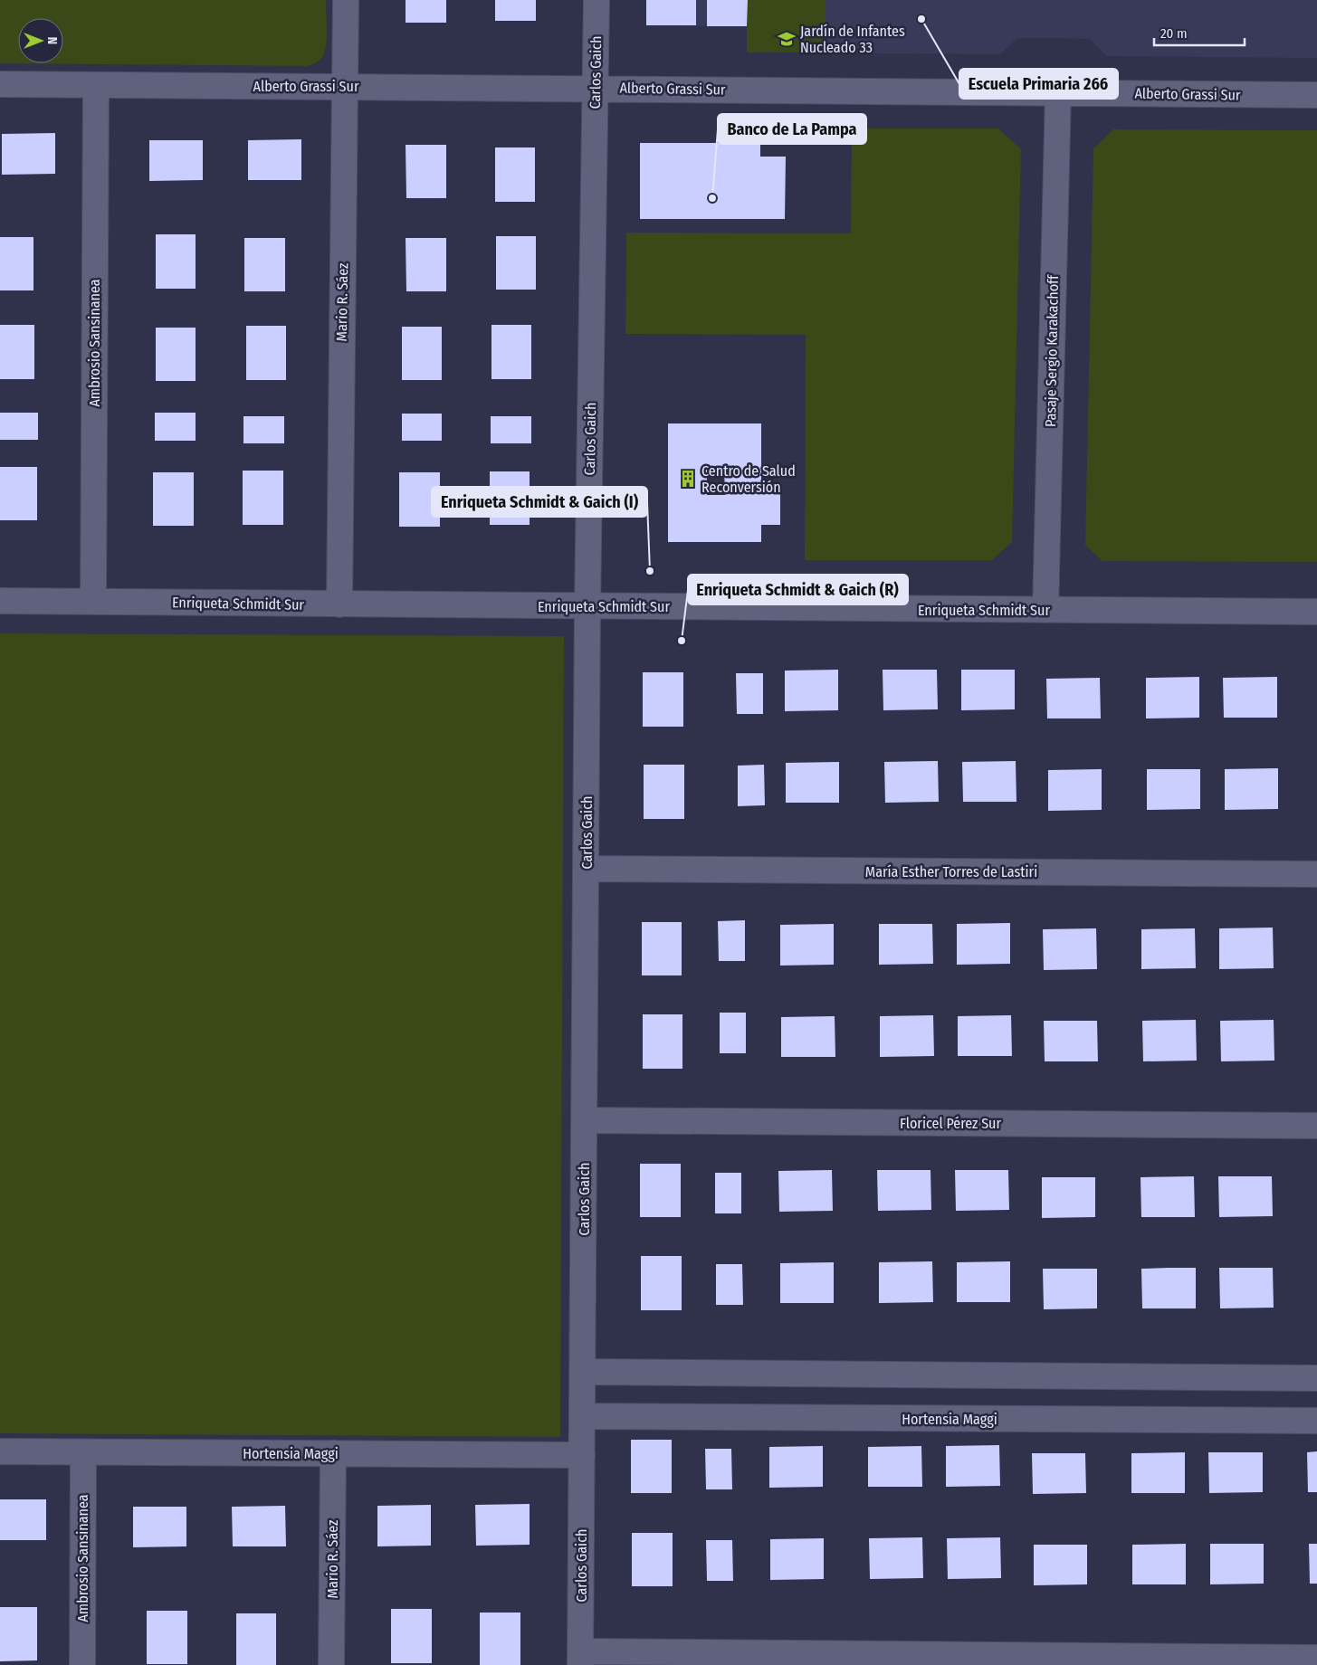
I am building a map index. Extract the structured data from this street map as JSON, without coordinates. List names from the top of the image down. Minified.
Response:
{"streets":{"street":["Carlos Gaich","Alberto Grassi Sur","Mario R. Sáez","Ambrosio Sansinanea","Pasaje Sergio Karakachoff","Enriqueta Schmidt Sur","María Esther Torres de Lastiri","Floricel Pérez Sur","Hortensia Maggi"]},"crossings":[["Carlos Gaich","Alberto Grassi Sur"],["Carlos Gaich","Enriqueta Schmidt Sur"],["Carlos Gaich","María Esther Torres de Lastiri"],["Carlos Gaich","Floricel Pérez Sur"],["Carlos Gaich","Hortensia Maggi"],["Alberto Grassi Sur","Mario R. Sáez"],["Alberto Grassi Sur","Ambrosio Sansinanea"],["Alberto Grassi Sur","Pasaje Sergio Karakachoff"],["Mario R. Sáez","Enriqueta Schmidt Sur"],["Mario R. Sáez","Hortensia Maggi"],["Ambrosio Sansinanea","Enriqueta Schmidt Sur"],["Ambrosio Sansinanea","Hortensia Maggi"],["Pasaje Sergio Karakachoff","Enriqueta Schmidt Sur"]],"places":{"other":["Escuela Primaria 266","Banco de La Pampa","Enriqueta Schmidt & Gaich (I)","Enriqueta Schmidt & Gaich (R)"],"school or university":["Jardín de Infantes Nucleado 33"],"building":["Centro de Salud Reconversión"]},"scale_bar":"20 m","north":"right"}
